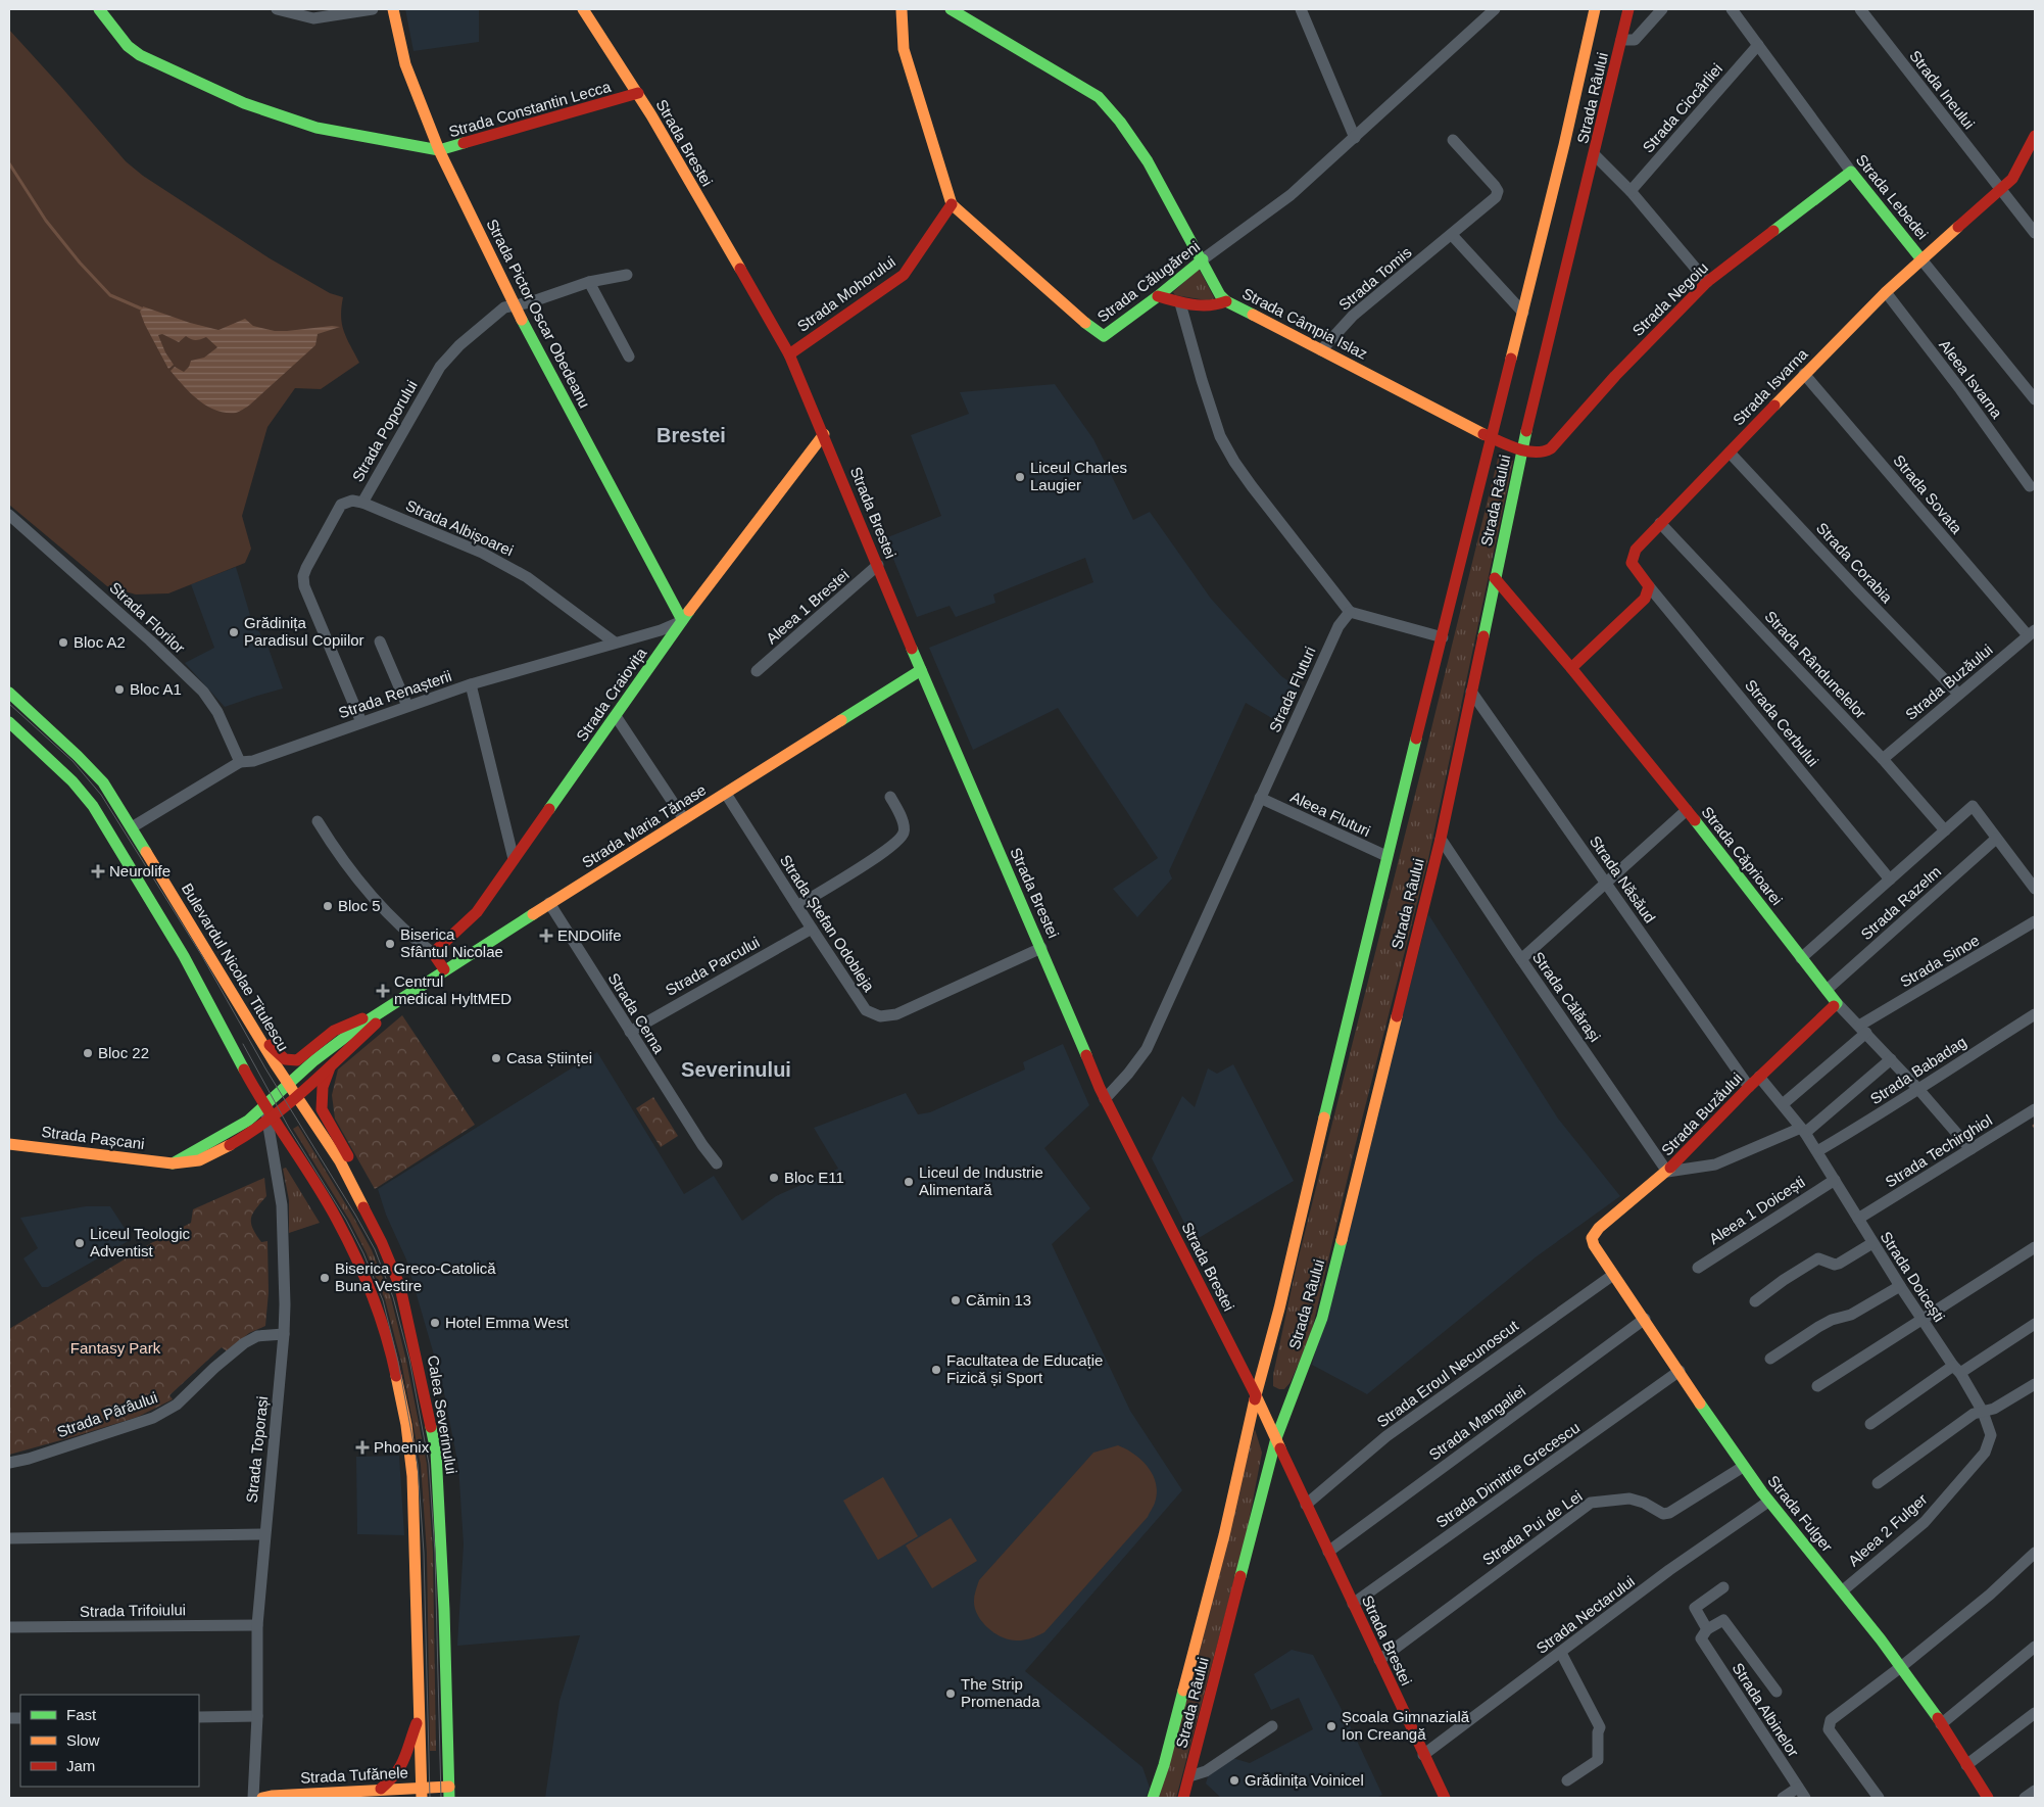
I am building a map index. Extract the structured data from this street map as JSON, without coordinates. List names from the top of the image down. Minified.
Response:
{"streets":{"main road":["Strada Râului","Strada Constantin Lecca","Strada Brestei","Strada Lebedei","Strada Călugăreni","Strada Mohorului","Strada Negoiu","Strada Pictor Oscar Obedeanu","Strada Câmpia Islaz","Strada Isvarna","Strada Buzăului","Strada Craiovița","Strada Maria Tănase","Strada Căprioarei","Bulevardul Nicolae Titulescu","Strada Pașcani","Calea Severinului","Strada Fulger","Strada Tufănele"],"street":["Strada Ineului","Strada Ciocârliei","Strada Tomis","Aleea Isvarna","Strada Poporului","Strada Sovata","Strada Albișoarei","Strada Corabia","Aleea 1 Brestei","Strada Florilor","Strada Rândunelelor","Strada Fluturi","Strada Renașterii","Strada Cerbului","Aleea Fluturi","Strada Năsăud","Strada Razelm","Strada Ștefan Odobleja","Strada Sinoe","Strada Parcului","Strada Călărași","Strada Cerna","Strada Babadag","Strada Techirghiol","Aleea 1 Doicești","Strada Doicești","Strada Eroul Necunoscut","Strada Pârâului","Strada Mangaliei","Strada Toporași","Strada Dimitrie Grecescu","Strada Pui de Lei","Aleea 2 Fulger","Strada Trifoiului","Strada Nectarului","Strada Albinelor"]},"crossings":[["Strada Ineului","Strada Isvarna"],["Strada Râului","Strada Brestei"],["Strada Râului","Strada Negoiu"],["Strada Râului","Strada Câmpia Islaz"],["Strada Râului","Aleea Fluturi"],["Strada Râului","Strada Căprioarei"],["Strada Râului","Strada Năsăud"],["Strada Râului","Strada Călărași"],["Strada Ciocârliei","Strada Lebedei"],["Strada Constantin Lecca","Strada Brestei"],["Strada Constantin Lecca","Strada Pictor Oscar Obedeanu"],["Strada Brestei","Strada Mohorului"],["Strada Brestei","Aleea 1 Brestei"],["Strada Brestei","Strada Fluturi"],["Strada Brestei","Strada Craiovița"],["Strada Brestei","Strada Maria Tănase"],["Strada Brestei","Strada Ștefan Odobleja"],["Strada Brestei","Strada Eroul Necunoscut"],["Strada Brestei","Strada Mangaliei"],["Strada Brestei","Strada Dimitrie Grecescu"],["Strada Brestei","Strada Pui de Lei"],["Strada Brestei","Strada Nectarului"],["Strada Lebedei","Strada Negoiu"],["Strada Lebedei","Strada Isvarna"],["Strada Tomis","Strada Câmpia Islaz"],["Strada Călugăreni","Strada Mohorului"],["Strada Călugăreni","Strada Câmpia Islaz"],["Strada Negoiu","Strada Câmpia Islaz"],["Strada Pictor Oscar Obedeanu","Strada Poporului"],["Strada Pictor Oscar Obedeanu","Strada Renașterii"],["Strada Pictor Oscar Obedeanu","Strada Craiovița"],["Aleea Isvarna","Strada Isvarna"],["Strada Isvarna","Strada Sovata"],["Strada Isvarna","Strada Corabia"],["Strada Isvarna","Strada Rândunelelor"],["Strada Isvarna","Strada Cerbului"],["Strada Poporului","Strada Albișoarei"],["Strada Poporului","Strada Renașterii"],["Strada Sovata","Strada Buzăului"],["Strada Albișoarei","Strada Renașterii"],["Strada Corabia","Strada Buzăului"],["Strada Florilor","Strada Renașterii"],["Strada Rândunelelor","Strada Buzăului"],["Strada Buzăului","Strada Căprioarei"],["Strada Buzăului","Strada Năsăud"],["Strada Buzăului","Strada Călărași"],["Strada Buzăului","Strada Doicești"],["Strada Buzăului","Strada Fulger"],["Strada Fluturi","Aleea Fluturi"],["Strada Renașterii","Strada Craiovița"],["Strada Renașterii","Bulevardul Nicolae Titulescu"],["Strada Maria Tănase","Strada Ștefan Odobleja"],["Strada Maria Tănase","Bulevardul Nicolae Titulescu"],["Strada Maria Tănase","Strada Cerna"],["Strada Maria Tănase","Strada Pașcani"],["Strada Maria Tănase","Calea Severinului"],["Strada Maria Tănase","Strada Toporași"],["Strada Căprioarei","Strada Razelm"],["Strada Căprioarei","Strada Sinoe"],["Strada Căprioarei","Strada Babadag"],["Strada Căprioarei","Strada Techirghiol"],["Strada Ștefan Odobleja","Strada Parcului"],["Strada Sinoe","Strada Doicești"],["Strada Parcului","Strada Cerna"],["Bulevardul Nicolae Titulescu","Calea Severinului"],["Strada Babadag","Strada Doicești"],["Strada Pașcani","Strada Toporași"],["Strada Techirghiol","Strada Doicești"],["Aleea 1 Doicești","Strada Doicești"],["Strada Doicești","Aleea 2 Fulger"],["Strada Eroul Necunoscut","Strada Fulger"],["Strada Pârâului","Strada Toporași"],["Calea Severinului","Strada Tufănele"],["Strada Mangaliei","Strada Fulger"],["Strada Toporași","Strada Trifoiului"],["Strada Dimitrie Grecescu","Strada Fulger"],["Strada Fulger","Strada Pui de Lei"],["Strada Fulger","Aleea 2 Fulger"],["Strada Fulger","Strada Nectarului"]],"districts":["Brestei","Severinului"],"parks":["Fantasy Park"],"places":{"other":["Liceul Charles Laugier","Grădinița Paradisul Copiilor","Bloc A2","Bloc A1","Bloc 5","Biserica Sfântul Nicolae","Bloc 22","Casa Științei","Bloc E11","Liceul de Industrie Alimentară","Liceul Teologic Adventist","Biserica Greco-Catolică Buna Vestire","Cămin 13","Hotel Emma West","Facultatea de Educație Fizică și Sport","The Strip Promenada","Școala Gimnazială Ion Creangă","Grădinița Voinicel"],"health":["Neurolife","ENDOlife","Centrul medical HyltMED","Phoenix"]},"legend":["Fast","Slow","Jam"]}
